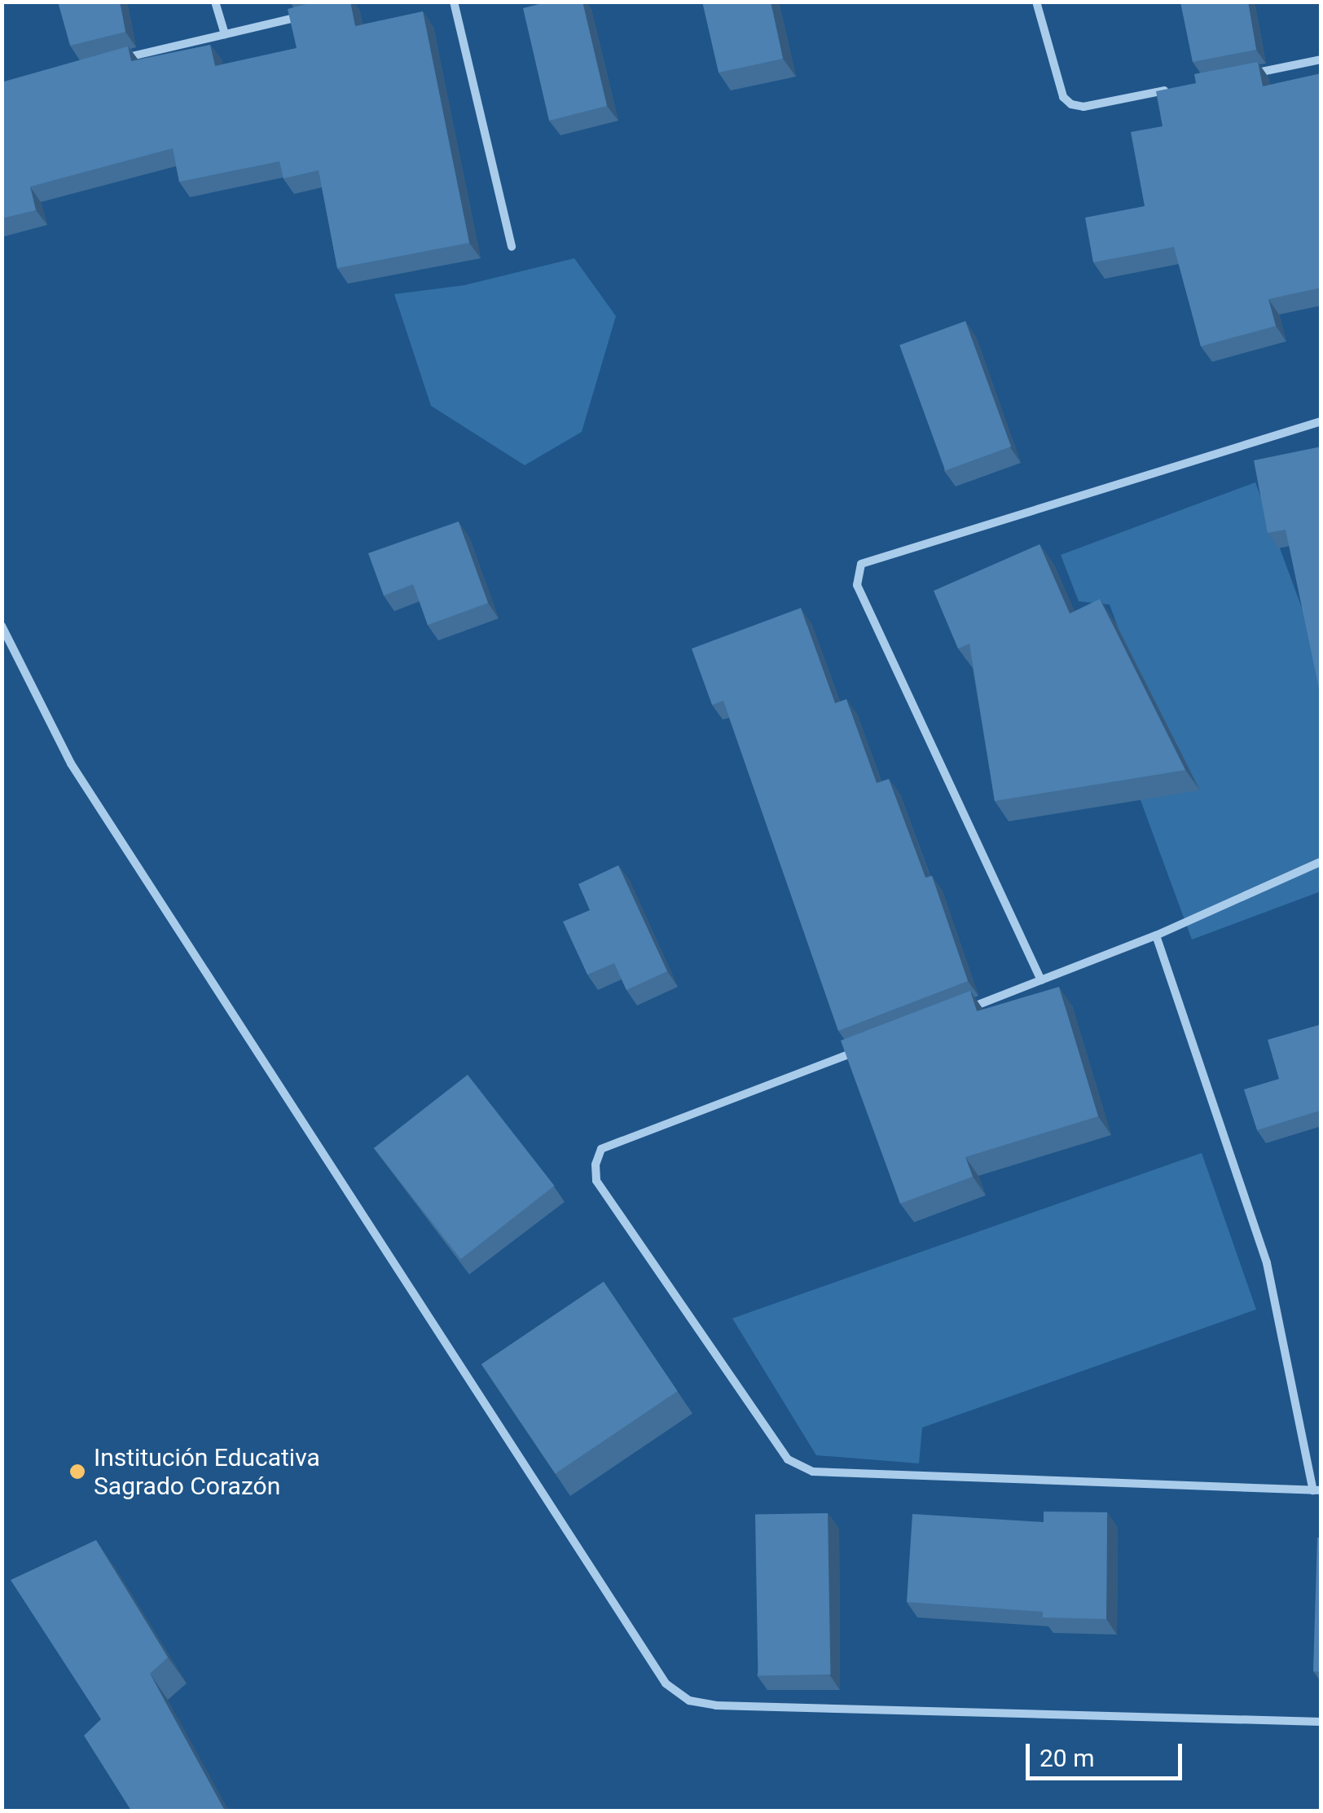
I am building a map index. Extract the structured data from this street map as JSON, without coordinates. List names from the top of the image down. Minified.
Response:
{"places":["Institución Educativa Sagrado Corazón"],"scale_bar":"20 m"}
